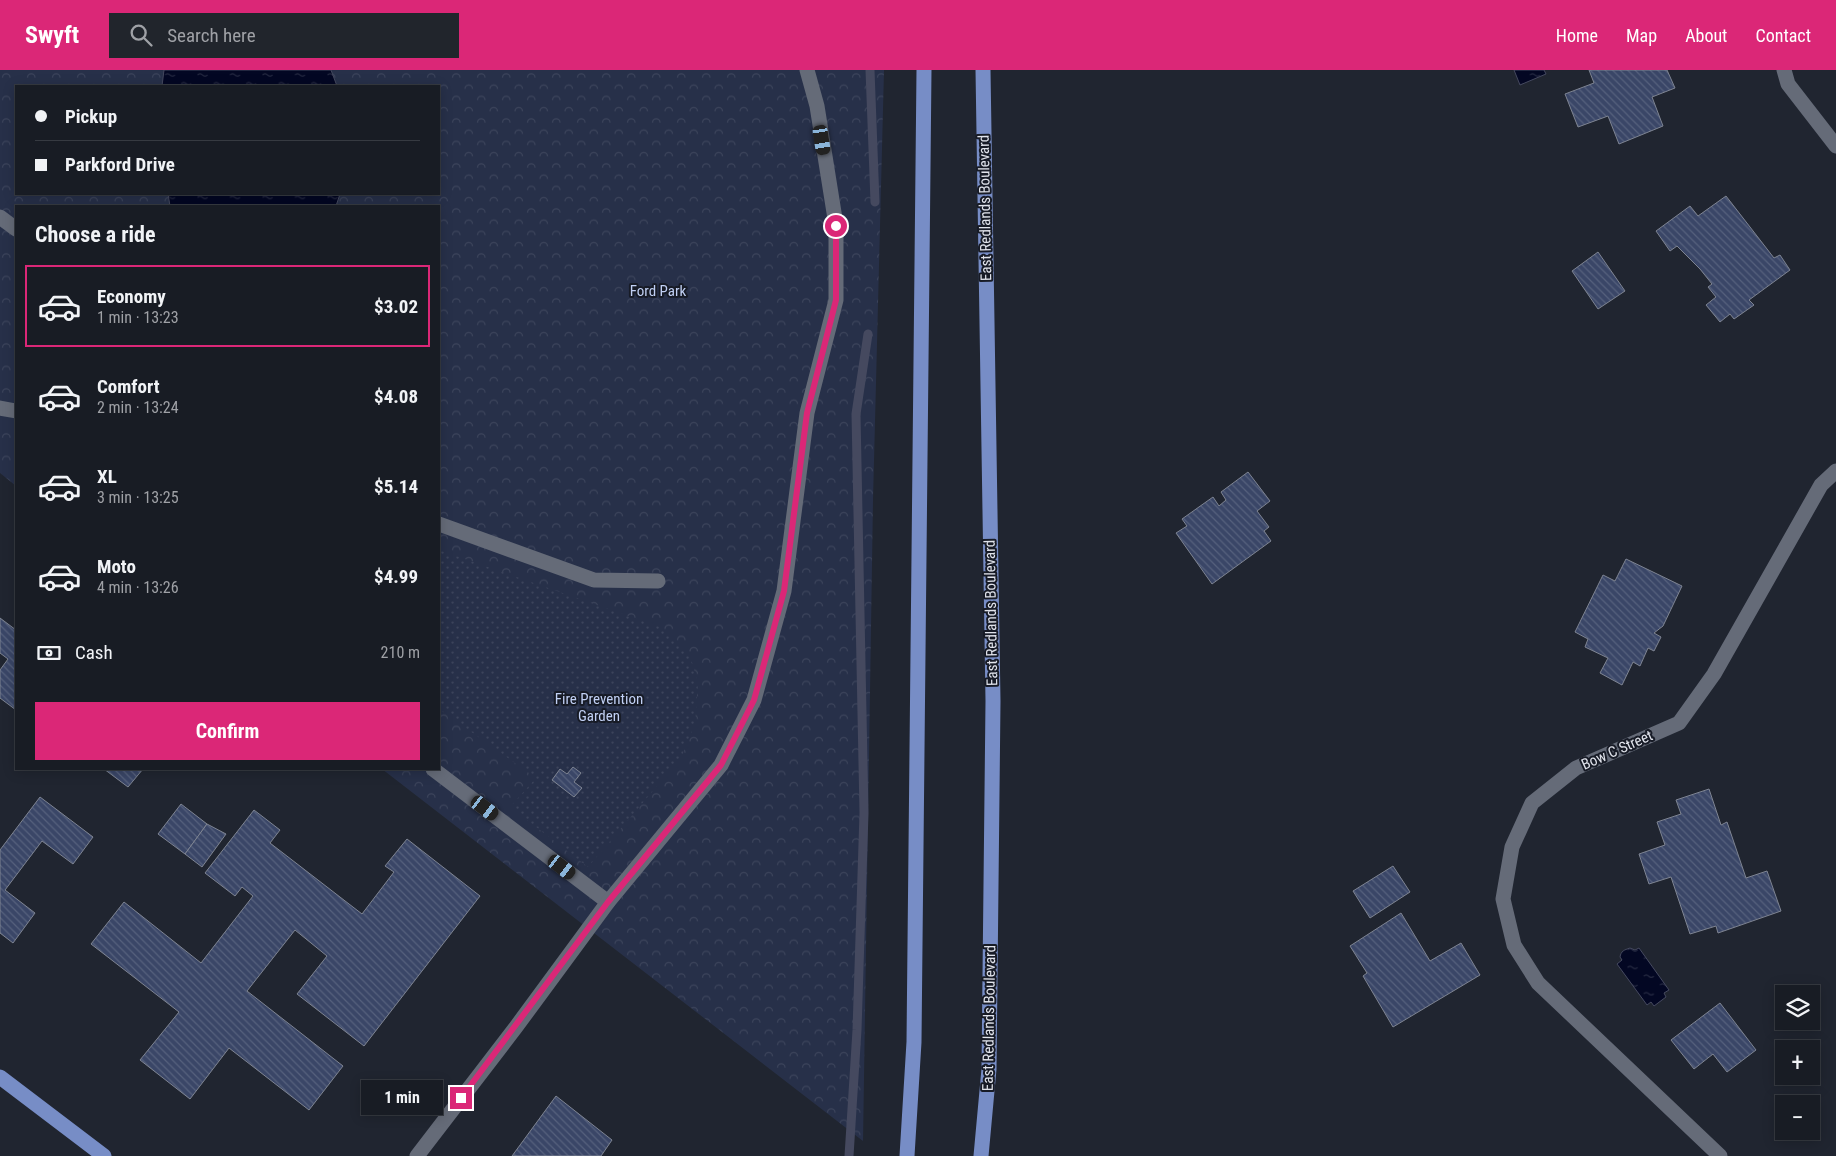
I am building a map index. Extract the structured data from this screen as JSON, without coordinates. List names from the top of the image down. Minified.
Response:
{"streets":{"main road":["East Redlands Boulevard"],"street":["Bow C Street"]},"parks":["Ford Park","Fire Prevention Garden"],"page":{"header":"Swyft","search":"Search here","nav":["Home","Map","About","Contact"],"banner":["Pickup","Parkford Drive"],"heading":"Choose a ride","list":[{"name":"Economy","note":"1 min · 13:23","value":"$3.02"},{"name":"Comfort","note":"2 min · 13:24","value":"$4.08"},{"name":"XL","note":"3 min · 13:25","value":"$5.14"},{"name":"Moto","note":"4 min · 13:26","value":"$4.99"}],"pay":["Cash","210 m"],"buttons":"Confirm","map_buttons":["+","−"],"bubble":"1 min"}}
